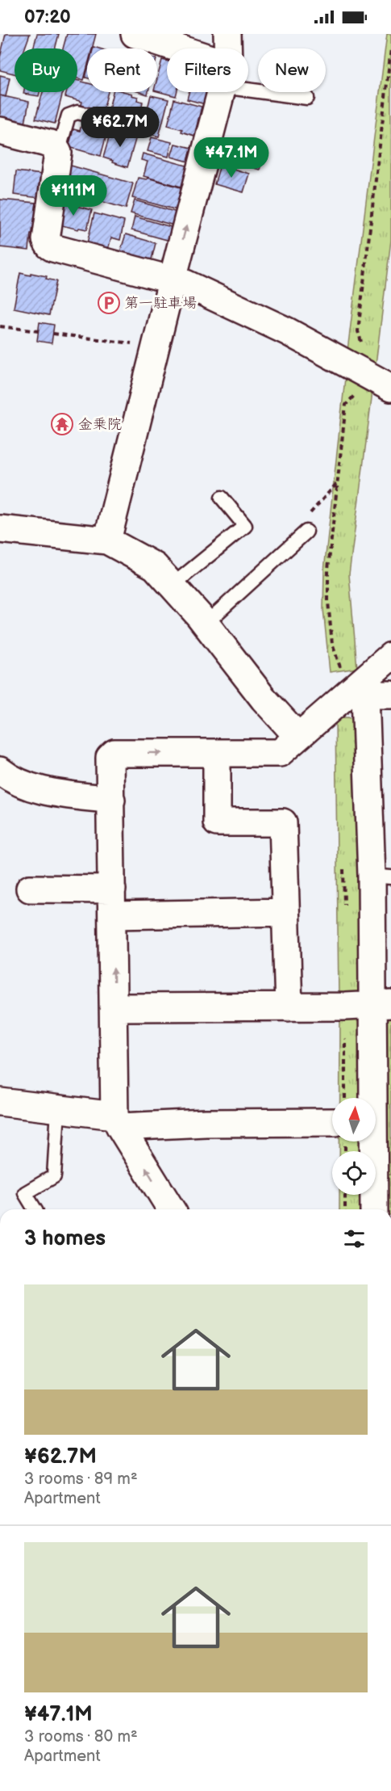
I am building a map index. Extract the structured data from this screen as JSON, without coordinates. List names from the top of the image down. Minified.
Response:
{"places":{"parking":["第一駐車場"],"temple":["金乗院"]},"north":"top","page":{"status":"07:20","chip":["Buy","Rent","Filters","New"],"price":["¥62.7M","¥47.1M","¥111M"],"heading":"3 homes","list":[{"name":"¥62.7M","note":"3 rooms · 89 m² · Apartment"},{"name":"¥47.1M","note":"3 rooms · 80 m² · Apartment"}]}}
